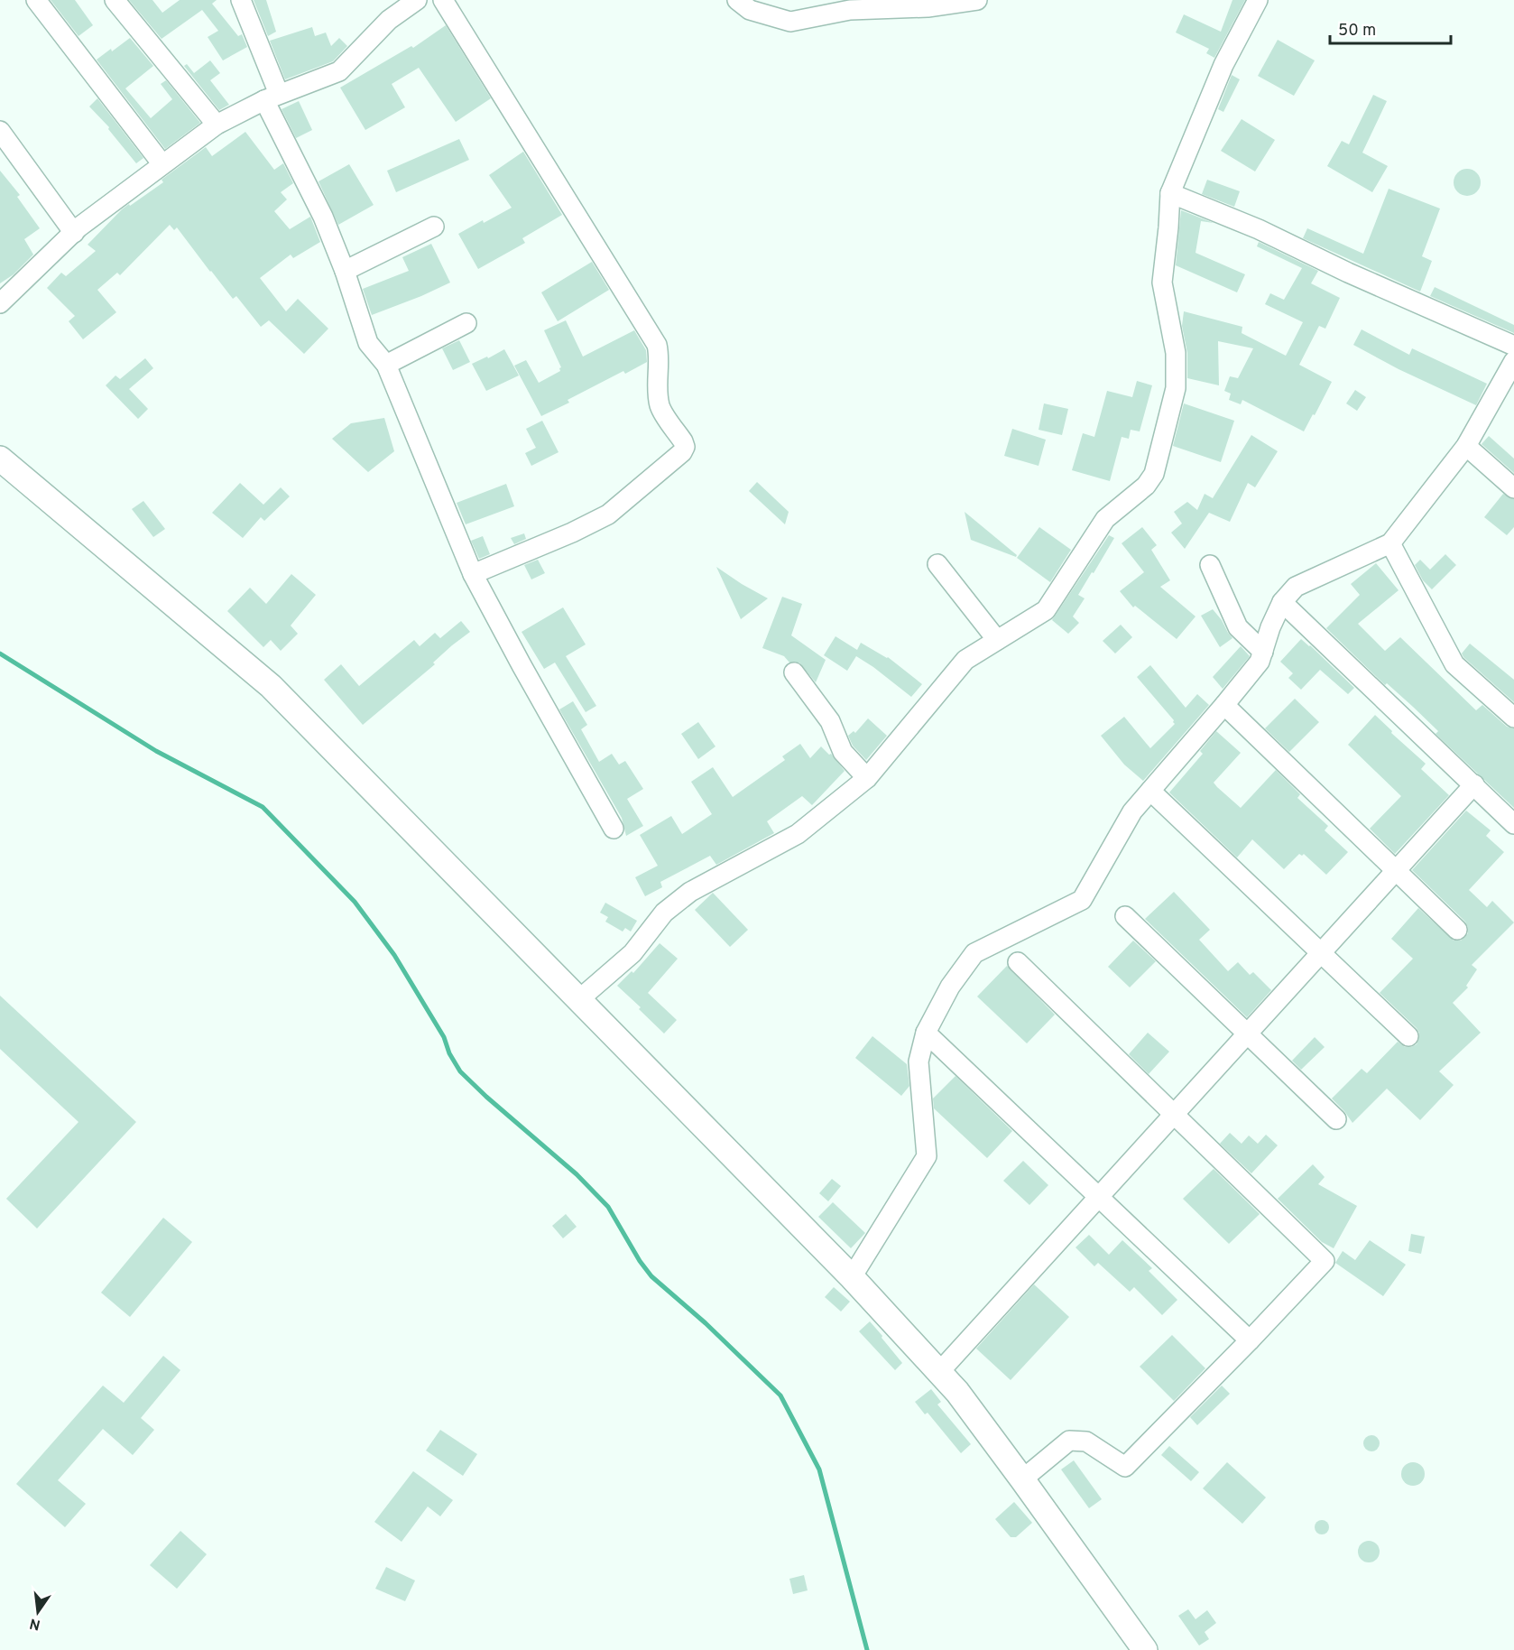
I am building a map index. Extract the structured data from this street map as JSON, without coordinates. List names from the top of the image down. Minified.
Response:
{"scale_bar":"50 m","north":"bottom"}
